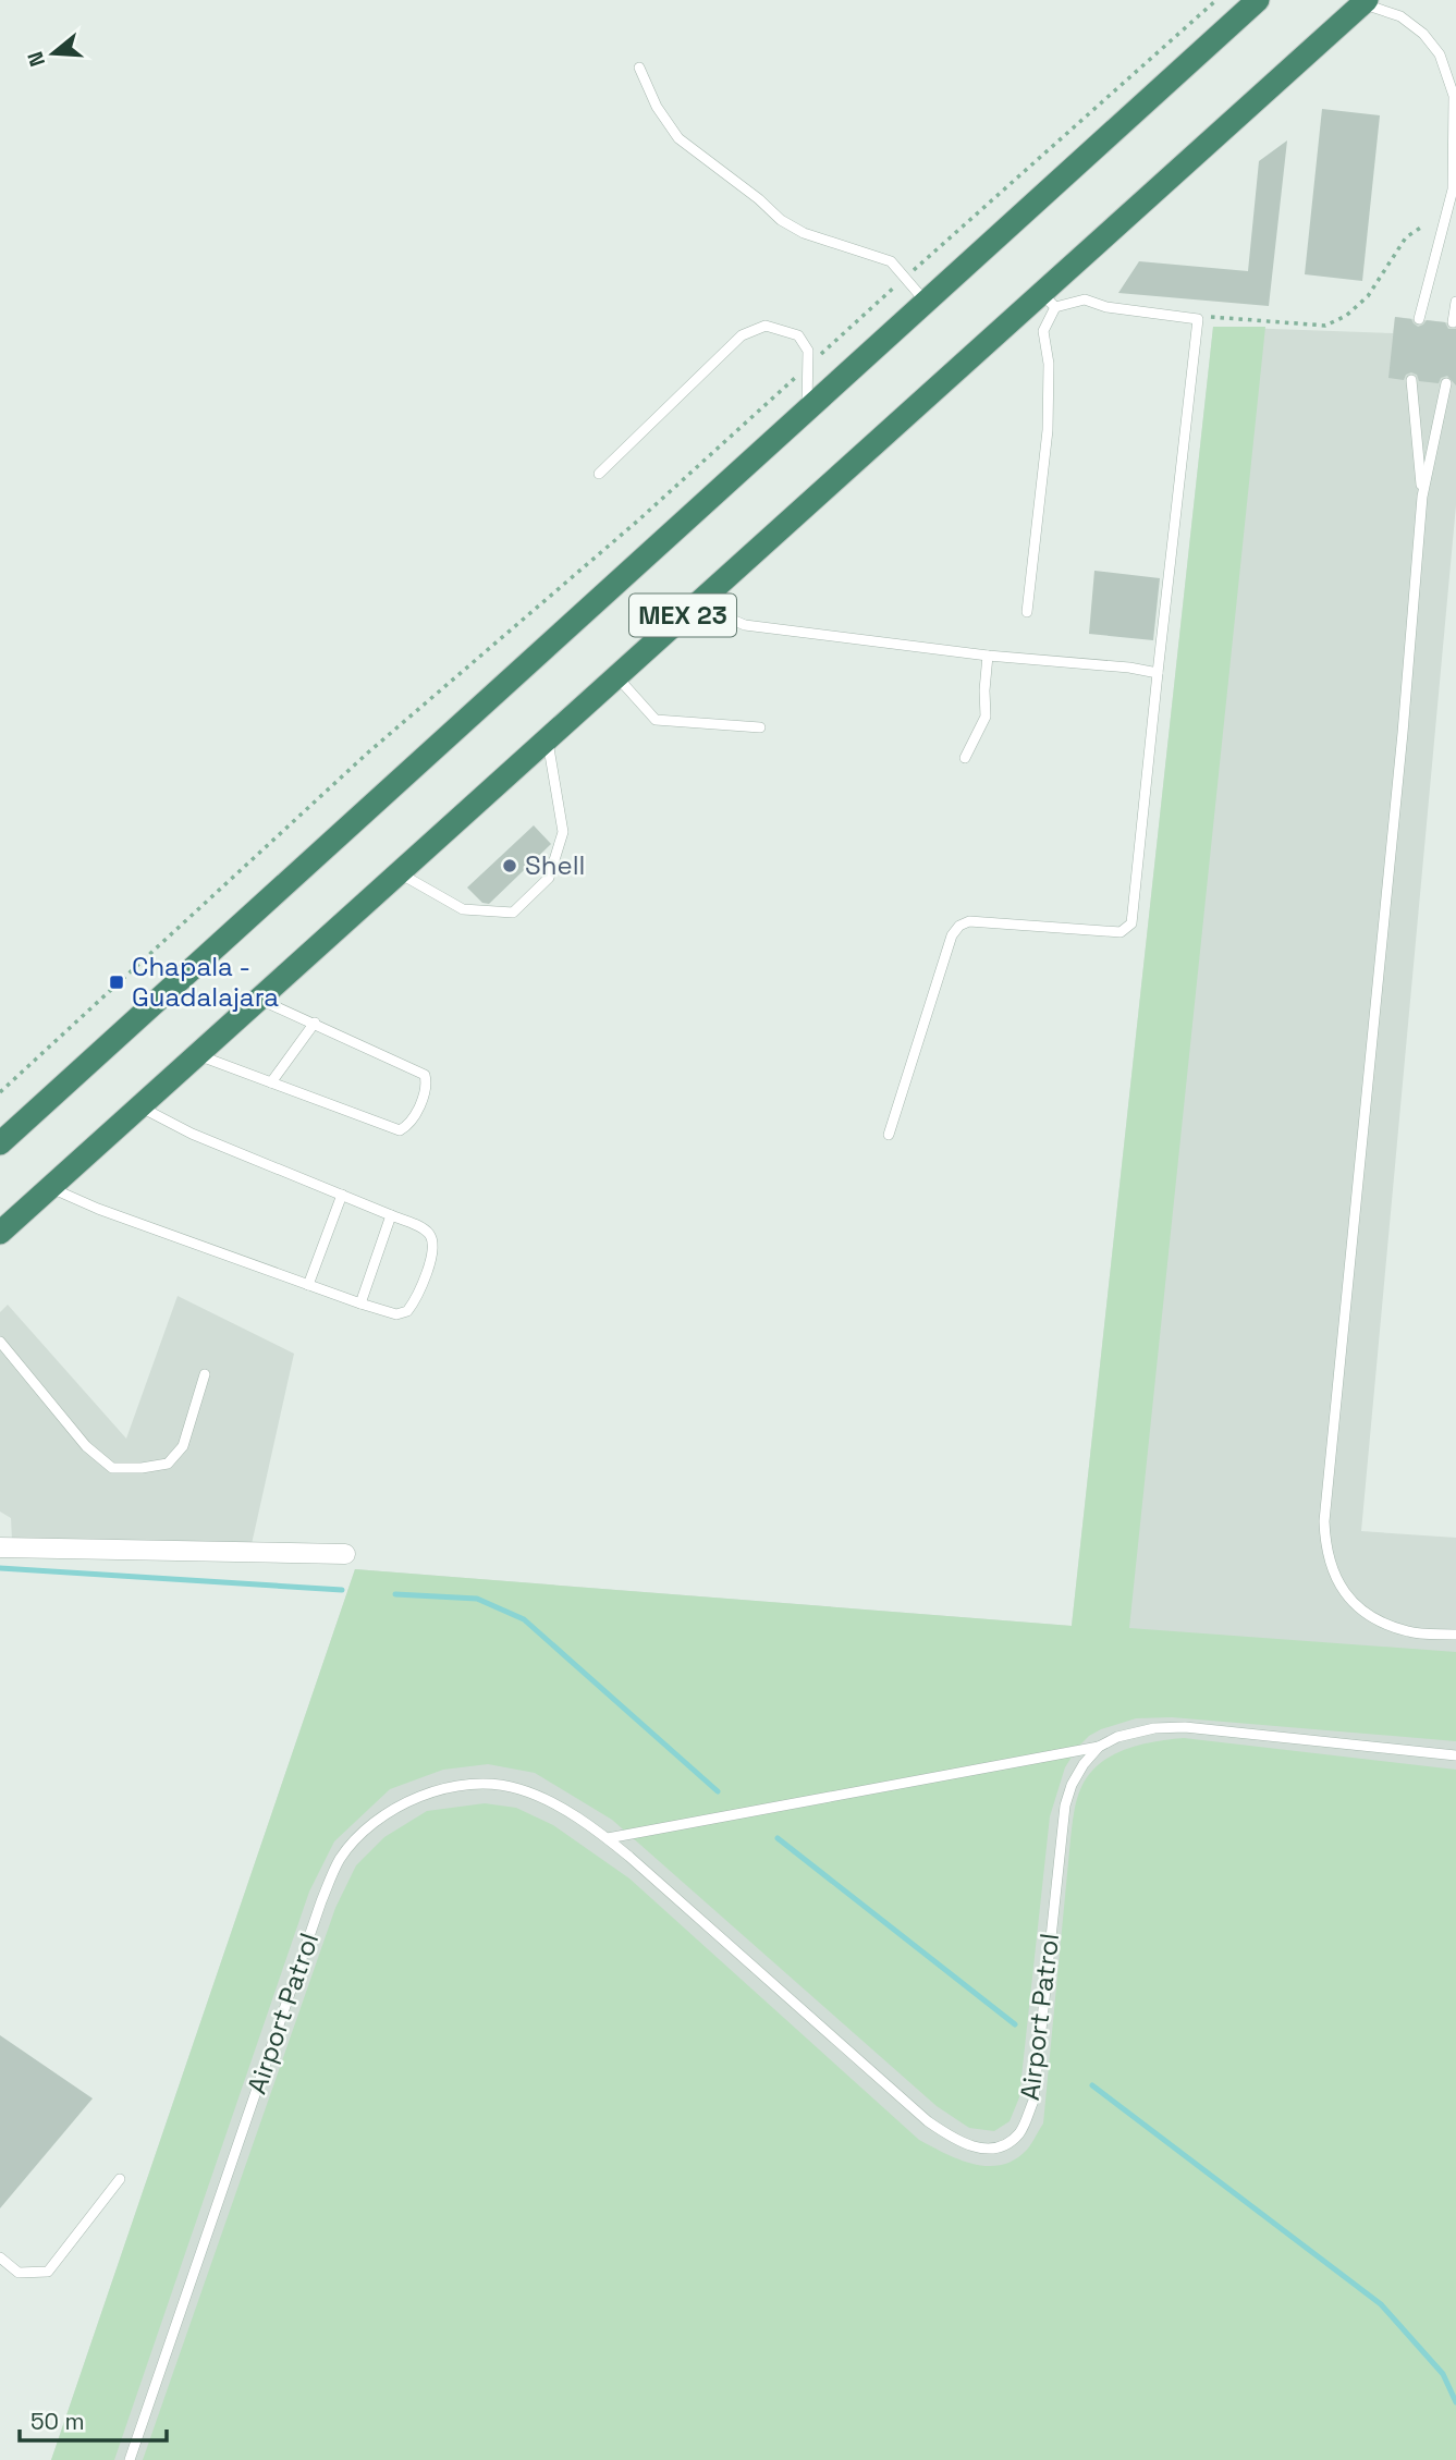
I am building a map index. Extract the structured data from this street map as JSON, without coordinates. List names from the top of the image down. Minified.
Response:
{"streets":{"highway":["MEX 23"],"lane":["Airport Patrol"]},"places":{"other":["Shell"],"transit":["Chapala - Guadalajara"]},"scale_bar":"50 m","north":"left"}
